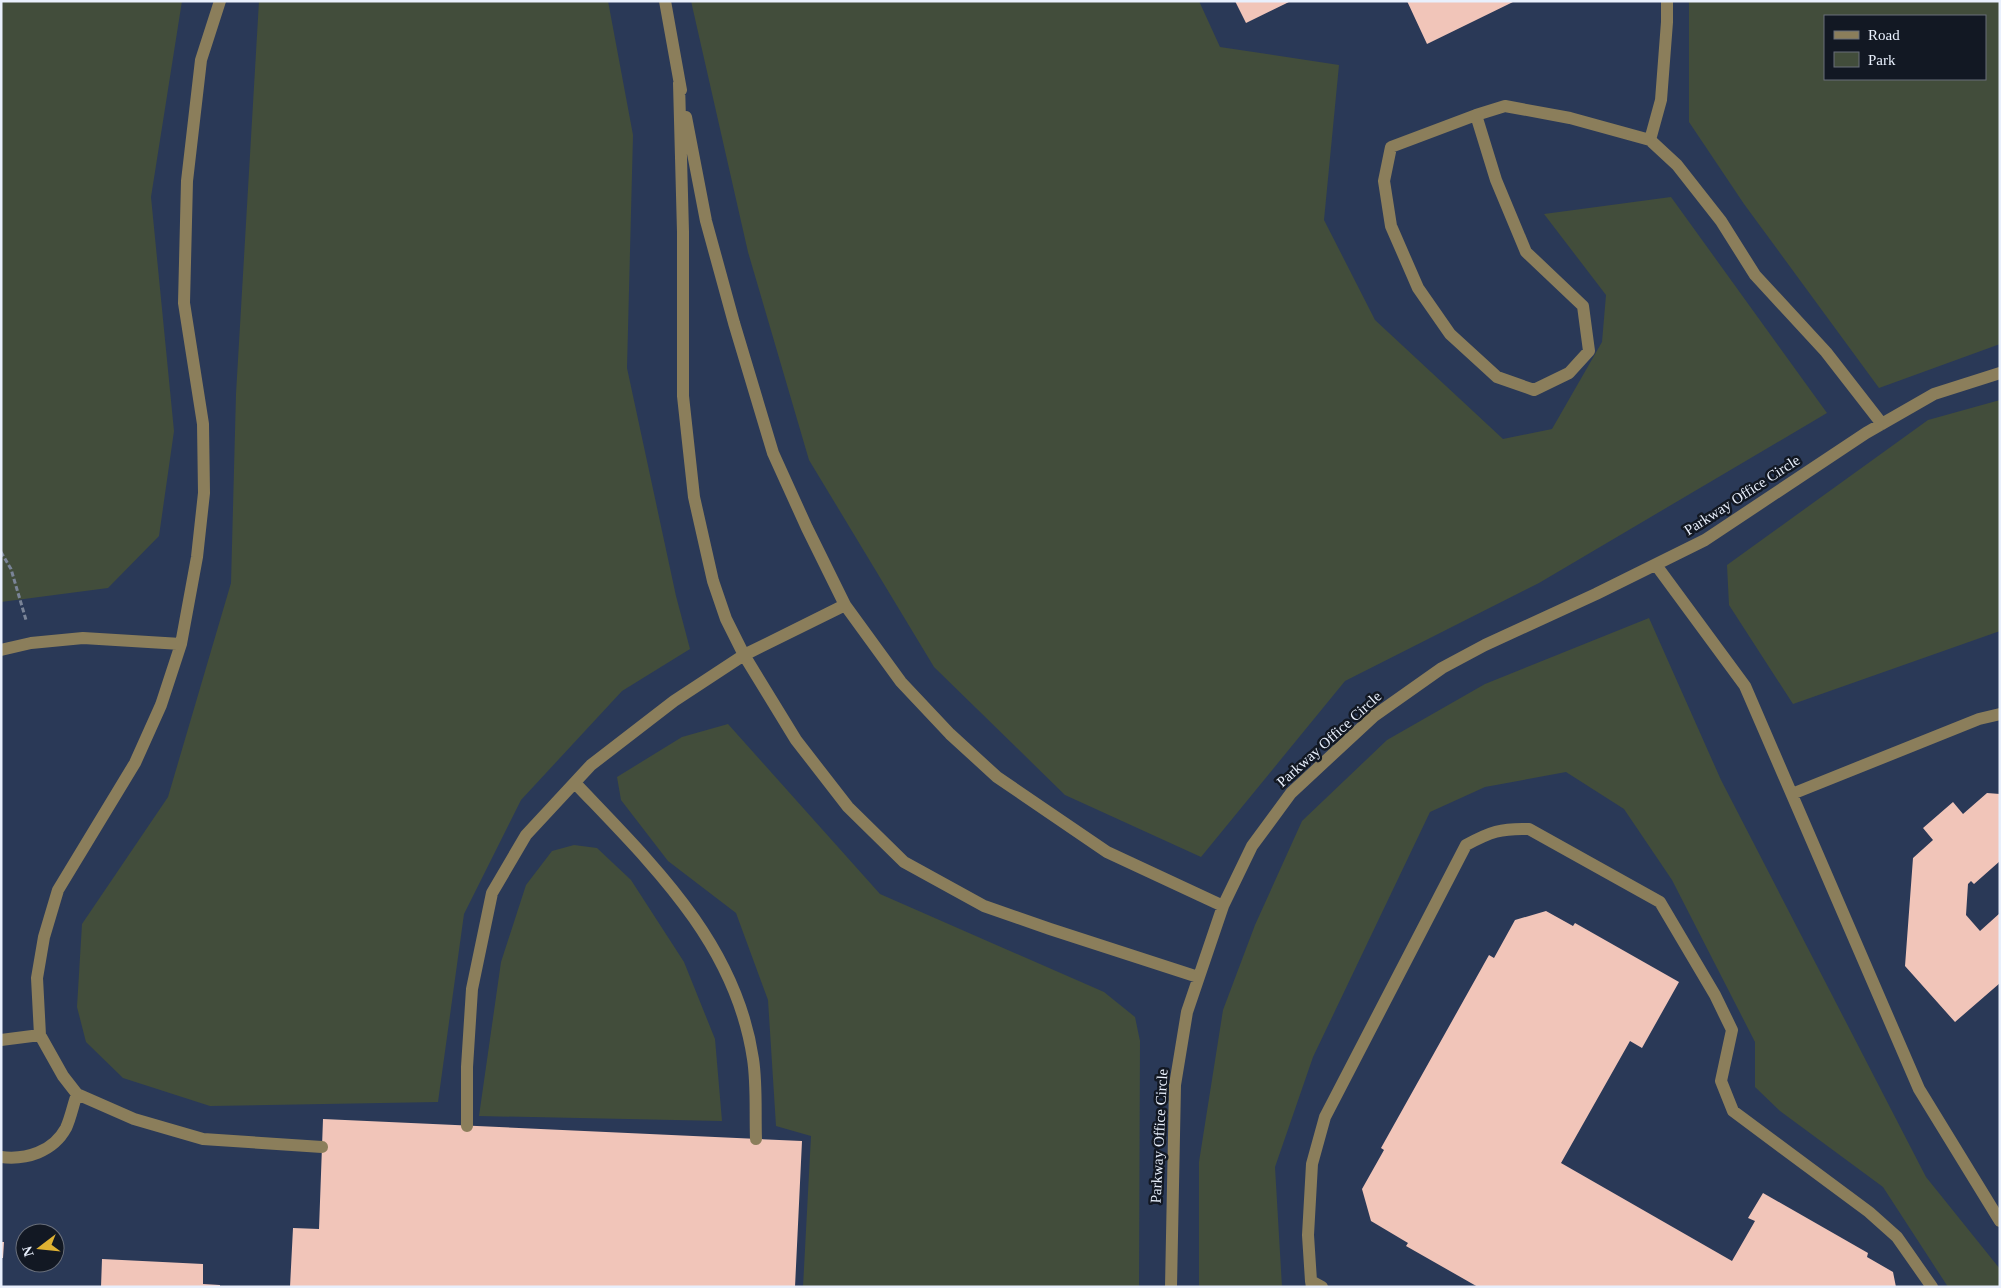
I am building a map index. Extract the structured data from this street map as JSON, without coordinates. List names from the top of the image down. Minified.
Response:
{"streets":{"street":["Parkway Office Circle"]},"legend":["Road","Park"],"north":"left"}
